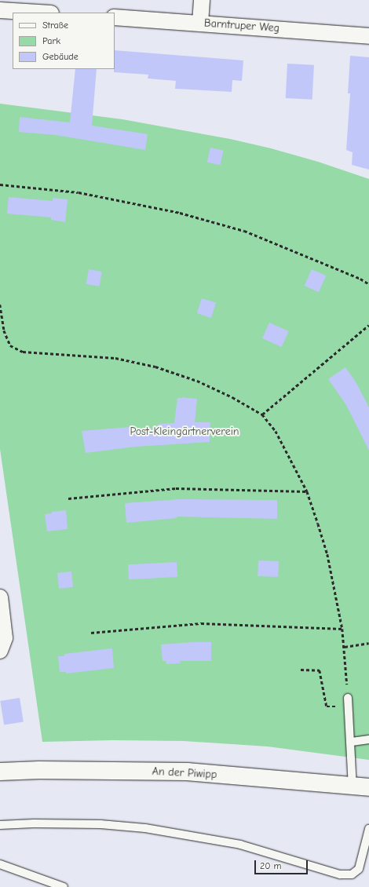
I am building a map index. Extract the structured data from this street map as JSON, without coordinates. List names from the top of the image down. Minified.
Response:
{"streets":{"street":["Barntruper Weg","An der Piwipp"]},"parks":["Post-Kleingärtnerverein"],"legend":["Straße","Park","Gebäude"],"scale_bar":"20 m"}
